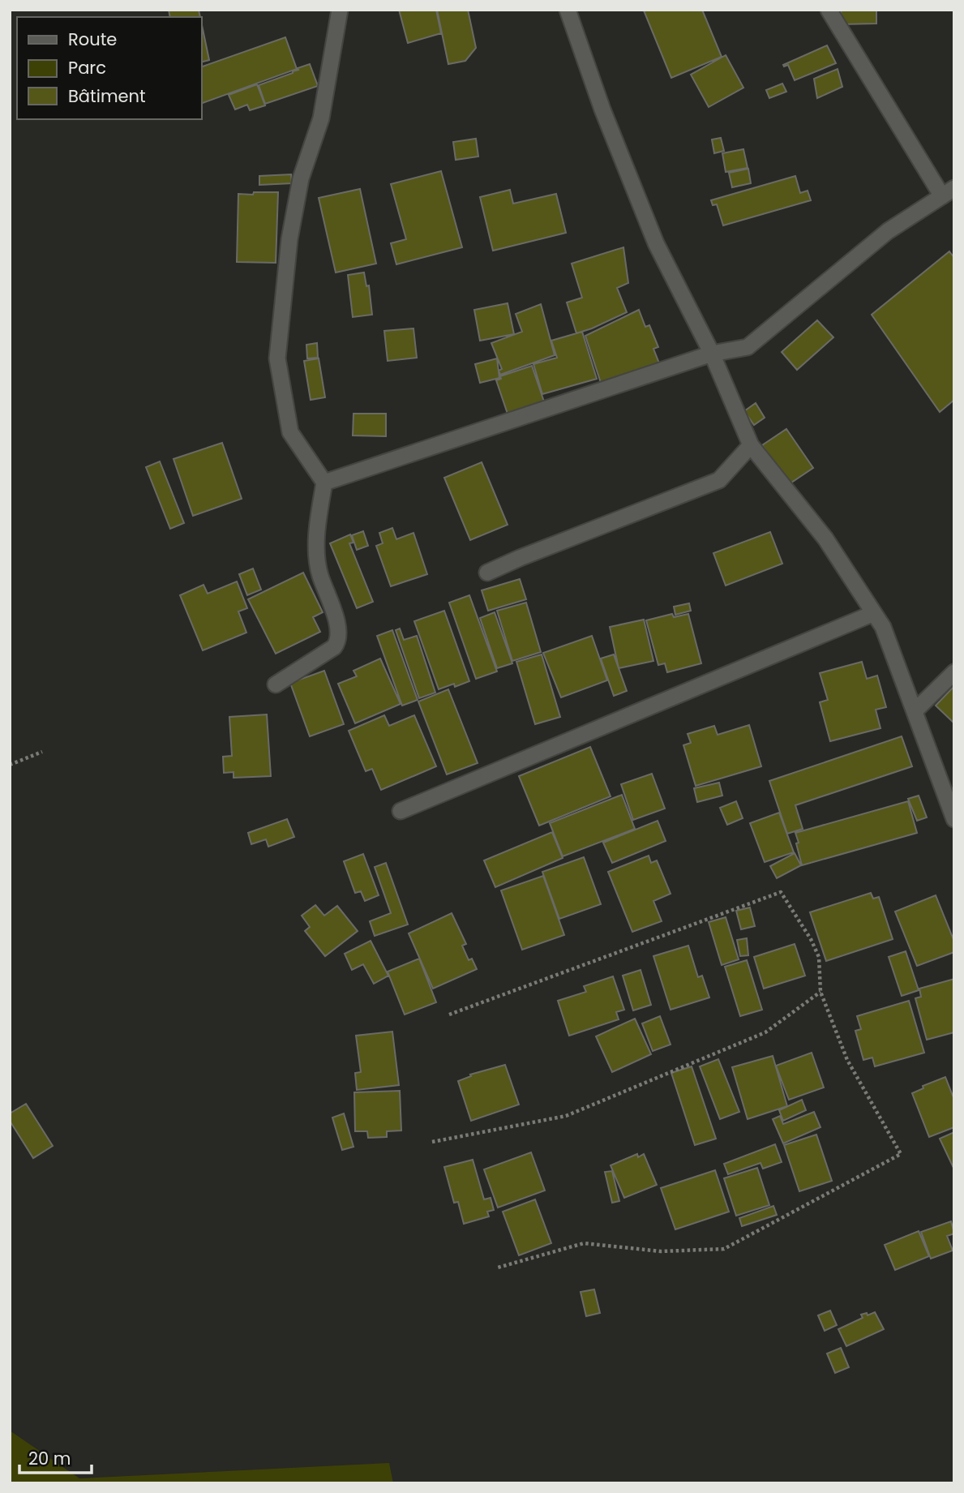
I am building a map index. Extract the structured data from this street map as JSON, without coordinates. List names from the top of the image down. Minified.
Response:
{"legend":["Route","Parc","Bâtiment"],"scale_bar":"20 m"}
